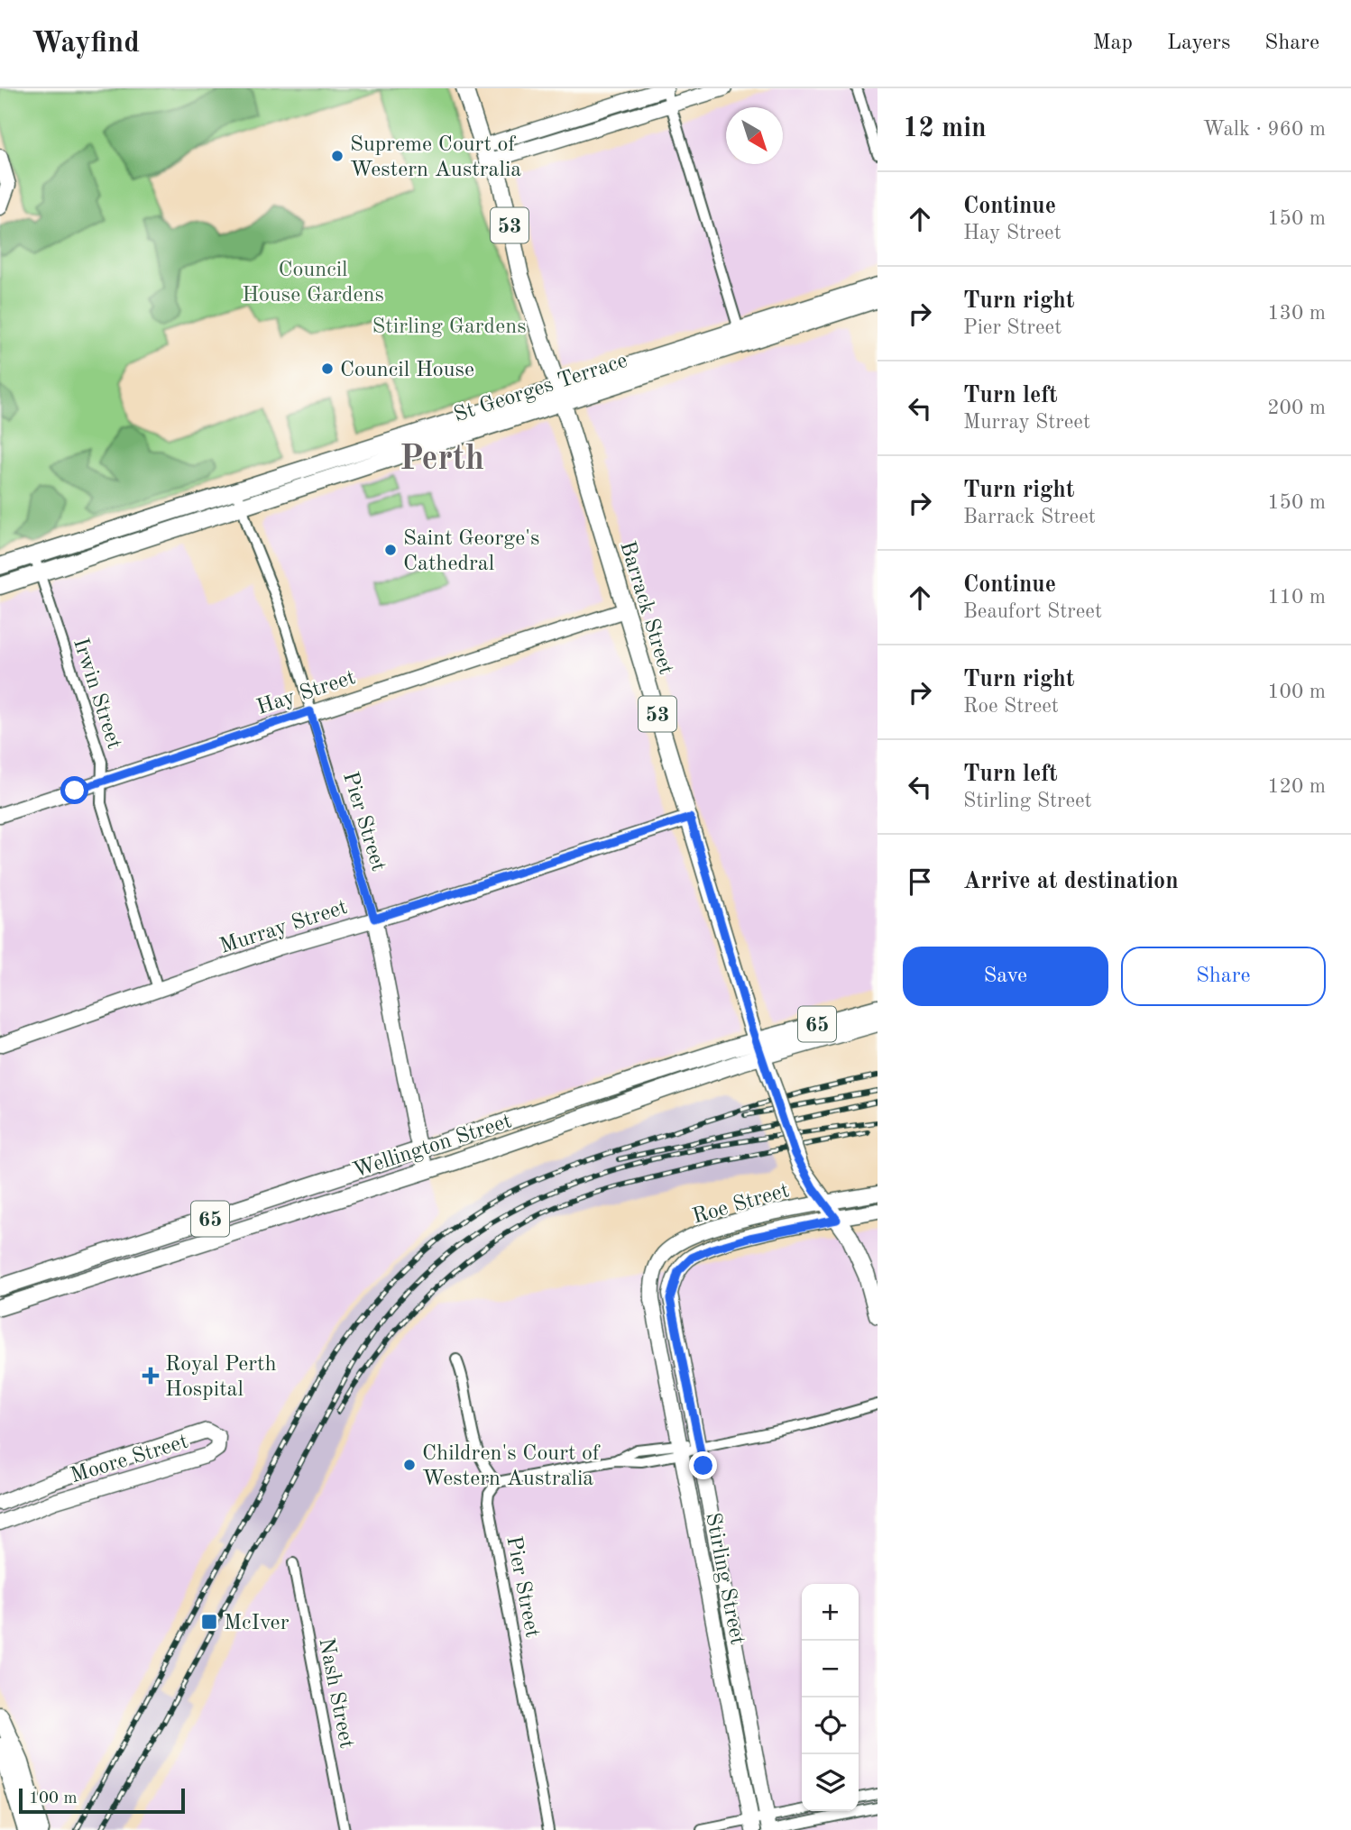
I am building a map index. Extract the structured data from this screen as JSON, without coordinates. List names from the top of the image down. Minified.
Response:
{"streets":{"main road":["53","St Georges Terrace","Barrack Street","65","Wellington Street"],"street":["Hay Street","Irwin Street","Pier Street","Murray Street","Roe Street","Moore Street","Stirling Street","Nash Street"]},"crossings":[["53","Barrack Street"],["53","Wellington Street"],["53","Roe Street"],["St Georges Terrace","Barrack Street"],["St Georges Terrace","Irwin Street"],["St Georges Terrace","Pier Street"],["Barrack Street","Hay Street"],["Barrack Street","Murray Street"],["Barrack Street","Wellington Street"],["Hay Street","Irwin Street"],["Hay Street","Pier Street"],["Irwin Street","Murray Street"],["Pier Street","Murray Street"],["Pier Street","Wellington Street"],["Roe Street","Stirling Street"]],"districts":["Perth"],"parks":["Council House Gardens","Stirling Gardens"],"places":{"other":["Supreme Court of Western Australia","Council House","Saint George's Cathedral","Children's Court of Western Australia"],"health":["Royal Perth Hospital"],"transit":["McIver"]},"scale_bar":"100 m","north":"bottom right","page":{"header":"Wayfind","nav":["Map","Layers","Share"],"heading":["12 min","Walk · 960 m"],"list":[["Continue","Hay Street","150 m"],["Turn right","Pier Street","130 m"],["Turn left","Murray Street","200 m"],["Turn right","Barrack Street","150 m"],["Continue","Beaufort Street","110 m"],["Turn right","Roe Street","100 m"],["Turn left","Stirling Street","120 m"],"Arrive at destination"],"buttons":["Save","Share"],"map_buttons":["+","−"],"scale":"100 m"}}
